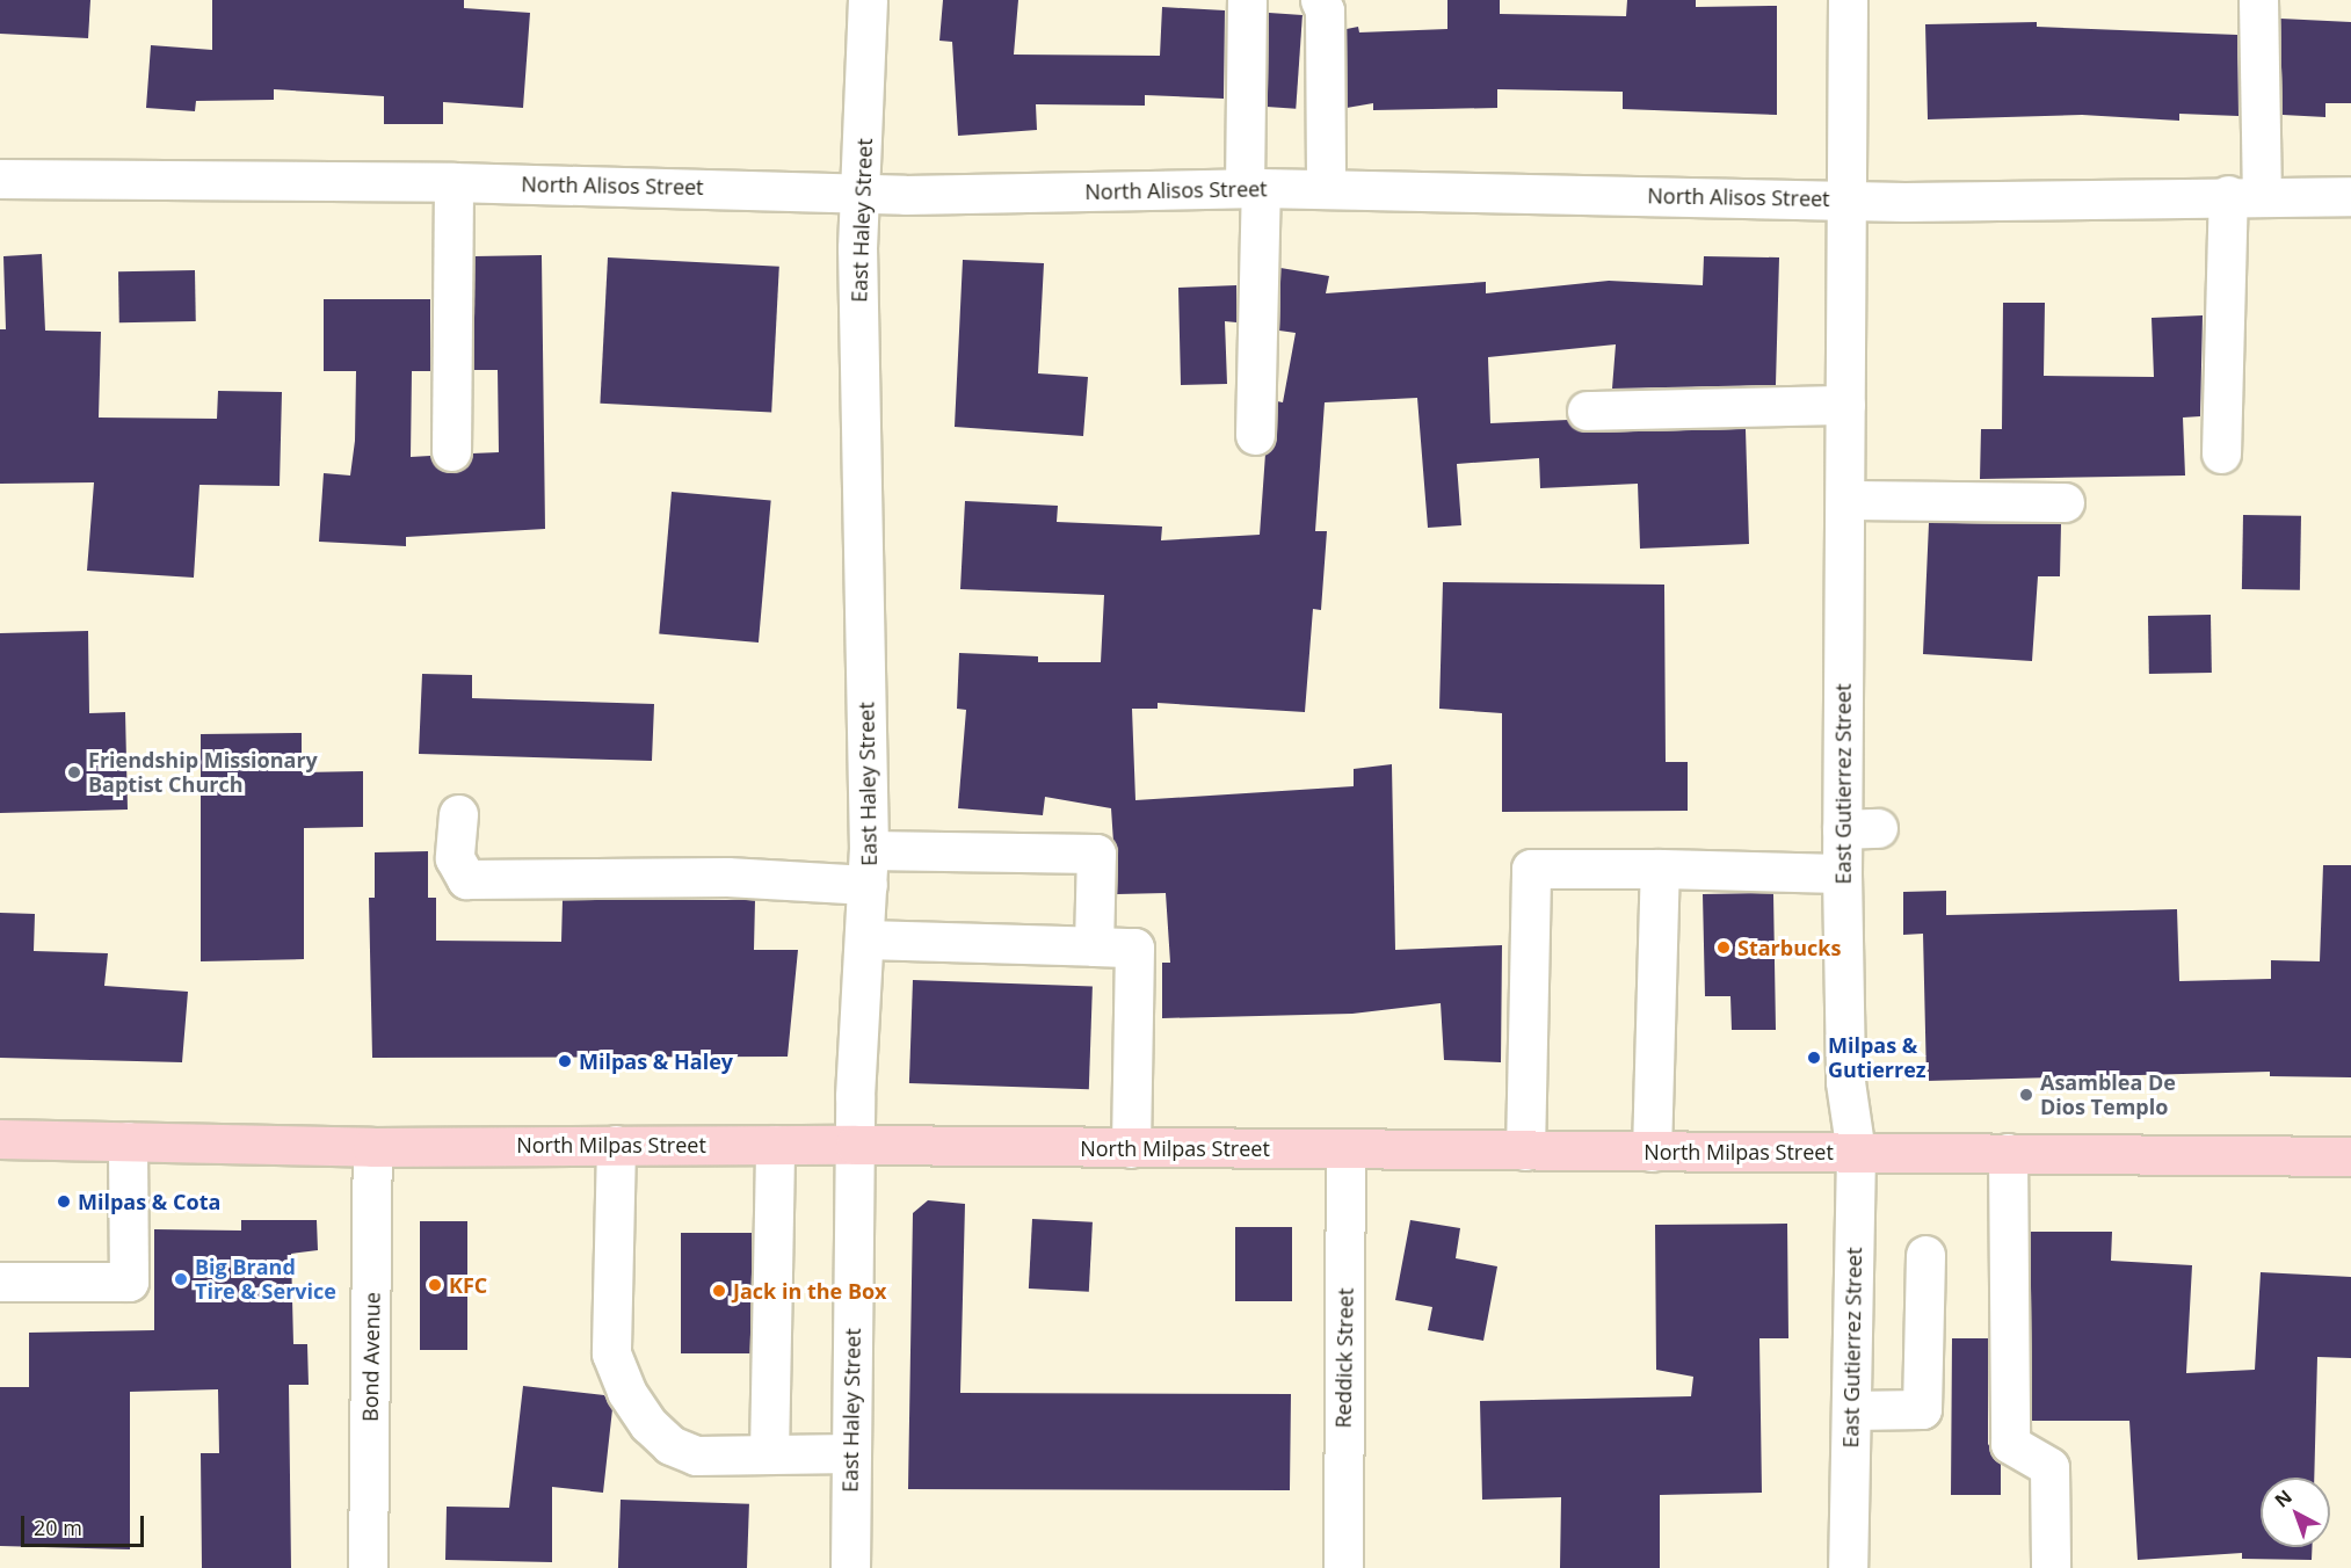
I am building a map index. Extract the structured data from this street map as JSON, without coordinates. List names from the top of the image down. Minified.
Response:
{"streets":{"main road":["North Milpas Street"],"street":["North Alisos Street","East Haley Street","East Gutierrez Street","Bond Avenue","Reddick Street"]},"crossings":[["North Alisos Street","East Haley Street"],["North Alisos Street","East Gutierrez Street"],["East Haley Street","North Milpas Street"],["East Gutierrez Street","North Milpas Street"],["North Milpas Street","Bond Avenue"],["North Milpas Street","Reddick Street"]],"places":["Friendship Missionary Baptist Church","Starbucks","Milpas & Gutierrez","Milpas & Haley","Asamblea De Dios Templo","Milpas & Cota","Big Brand Tire & Service","KFC","Jack in the Box"],"scale_bar":"20 m","north":"top left"}
